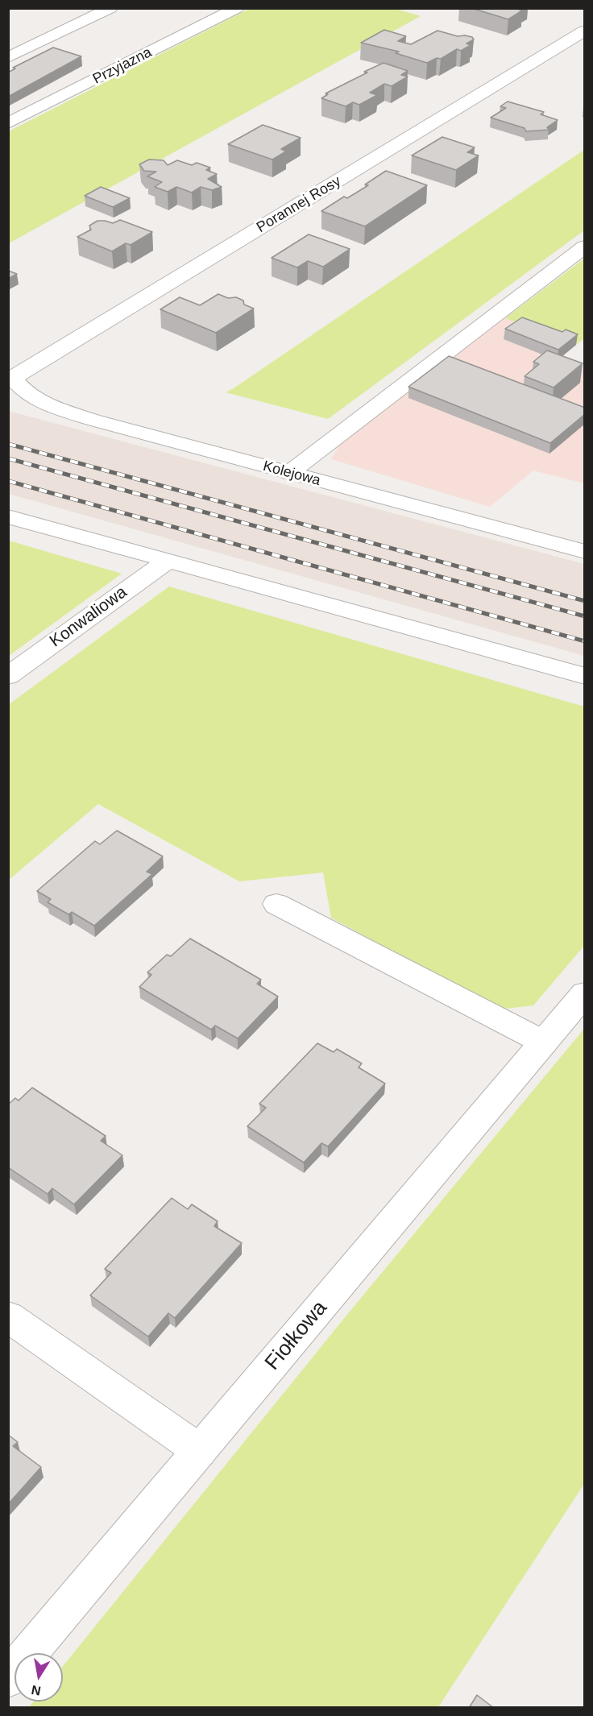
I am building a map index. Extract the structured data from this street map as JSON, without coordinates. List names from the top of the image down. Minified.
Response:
{"streets":{"street":["Przyjazna","Porannej Rosy","Kolejowa","Konwaliowa","Fiołkowa"]},"crossings":[["Porannej Rosy","Kolejowa"]],"north":"bottom"}
